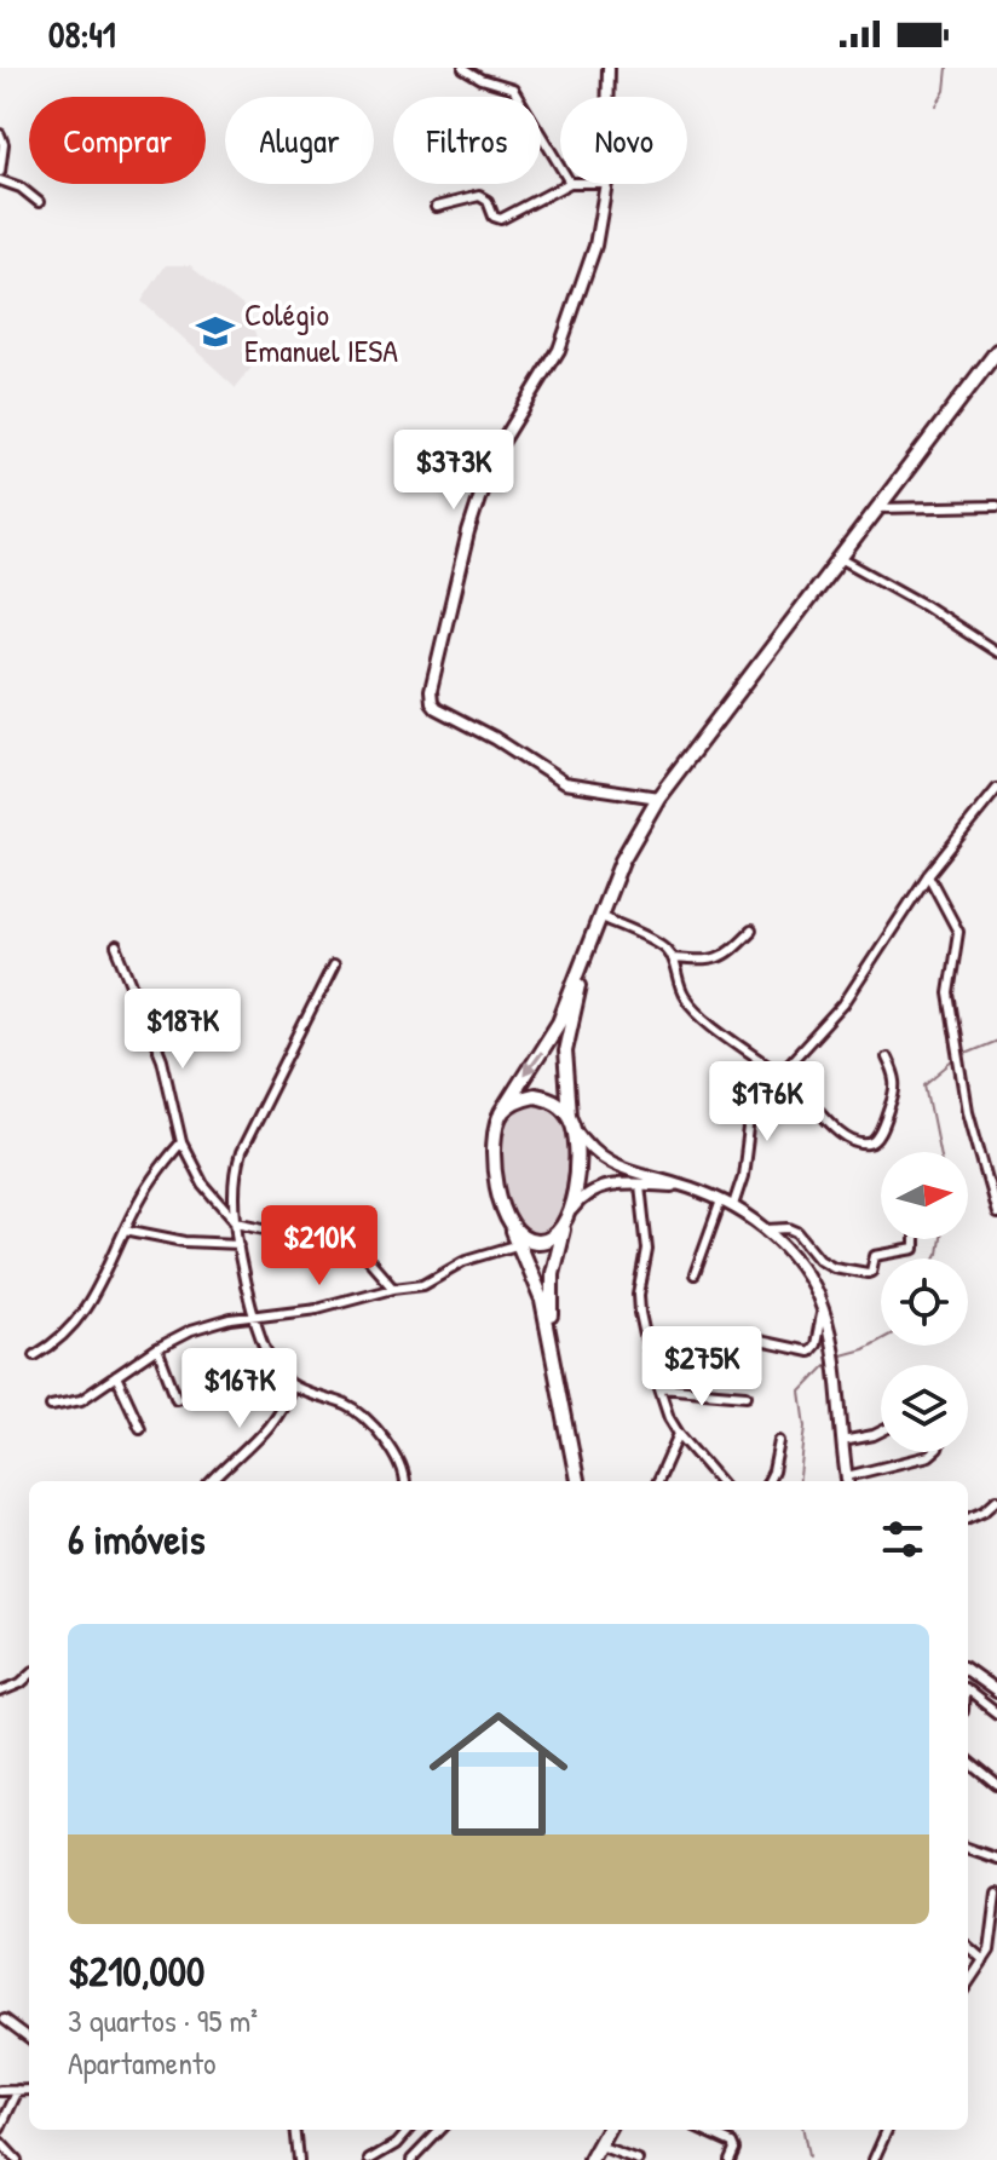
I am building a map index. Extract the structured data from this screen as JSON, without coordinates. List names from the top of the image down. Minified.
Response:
{"places":{"school or university":["Colégio Emanuel IESA"]},"north":"right","page":{"status":"08:41","chip":["Comprar","Alugar","Filtros","Novo"],"price":["$373K","$187K","$176K","$210K","$275K","$167K"],"heading":"6 imóveis","list":[{"name":"$210,000","note":"3 quartos · 95 m² · Apartamento"}]}}
